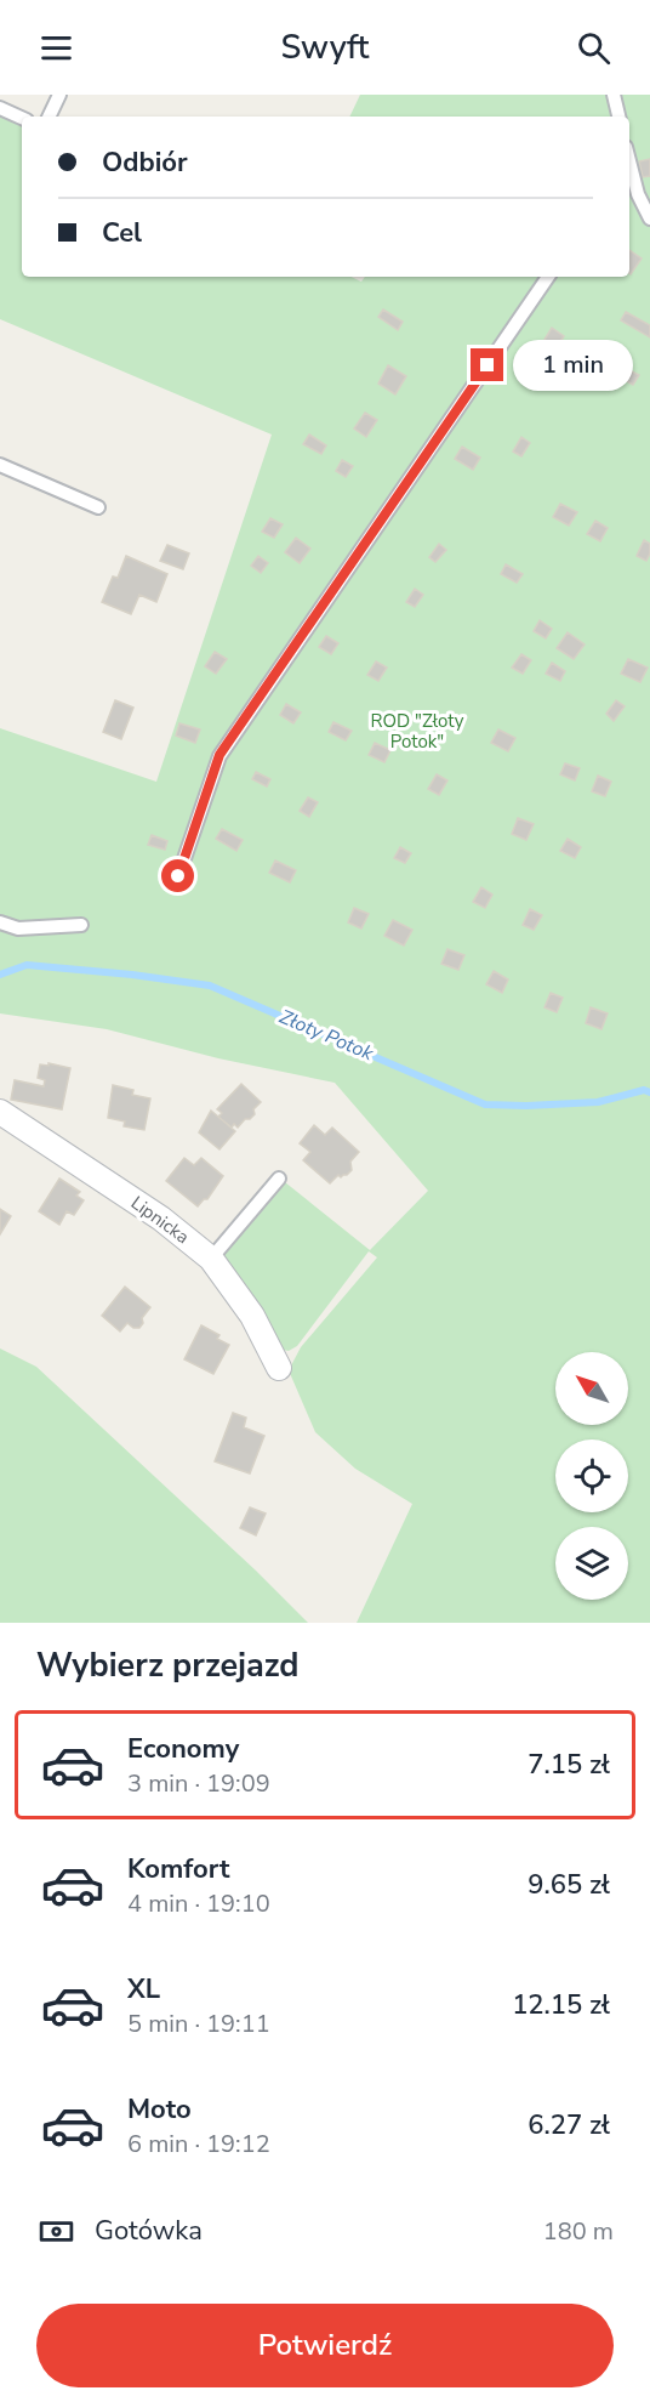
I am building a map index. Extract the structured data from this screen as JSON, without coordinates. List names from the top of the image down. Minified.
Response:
{"streets":{"street":["Lipnicka"]},"water":["Złoty Potok"],"parks":["ROD \"Złoty Potok\""],"north":"top left","page":{"header":"Swyft","banner":["Odbiór","Cel"],"bubble":"1 min","heading":"Wybierz przejazd","list":[{"name":"Economy","note":"3 min · 19:09","value":"7.15 zł"},{"name":"Komfort","note":"4 min · 19:10","value":"9.65 zł"},{"name":"XL","note":"5 min · 19:11","value":"12.15 zł"},{"name":"Moto","note":"6 min · 19:12","value":"6.27 zł"}],"pay":["Gotówka","180 m"],"buttons":"Potwierdź"}}
